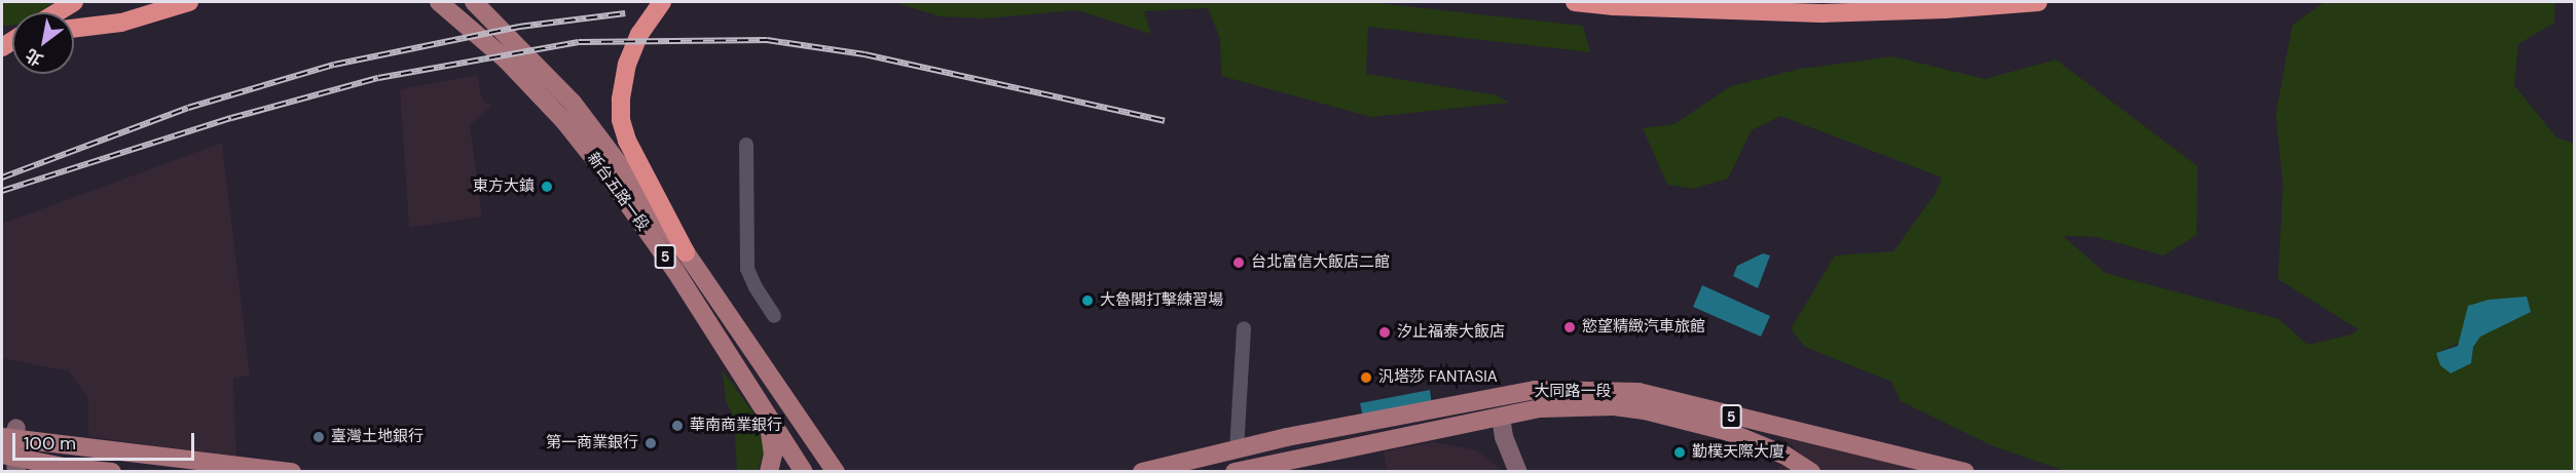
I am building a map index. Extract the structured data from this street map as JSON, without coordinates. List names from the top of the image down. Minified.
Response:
{"streets":{"main road":["新台五路一段","5","大同路一段"]},"places":["東方大鎮","台北富信大飯店二館","大魯閣打擊練習場","慾望精緻汽車旅館","汐止福泰大飯店","汎塔莎 FANTASIA","華南商業銀行","臺灣土地銀行","第一商業銀行","勤樸天際大廈"],"scale_bar":"100 m","north":"bottom left"}
